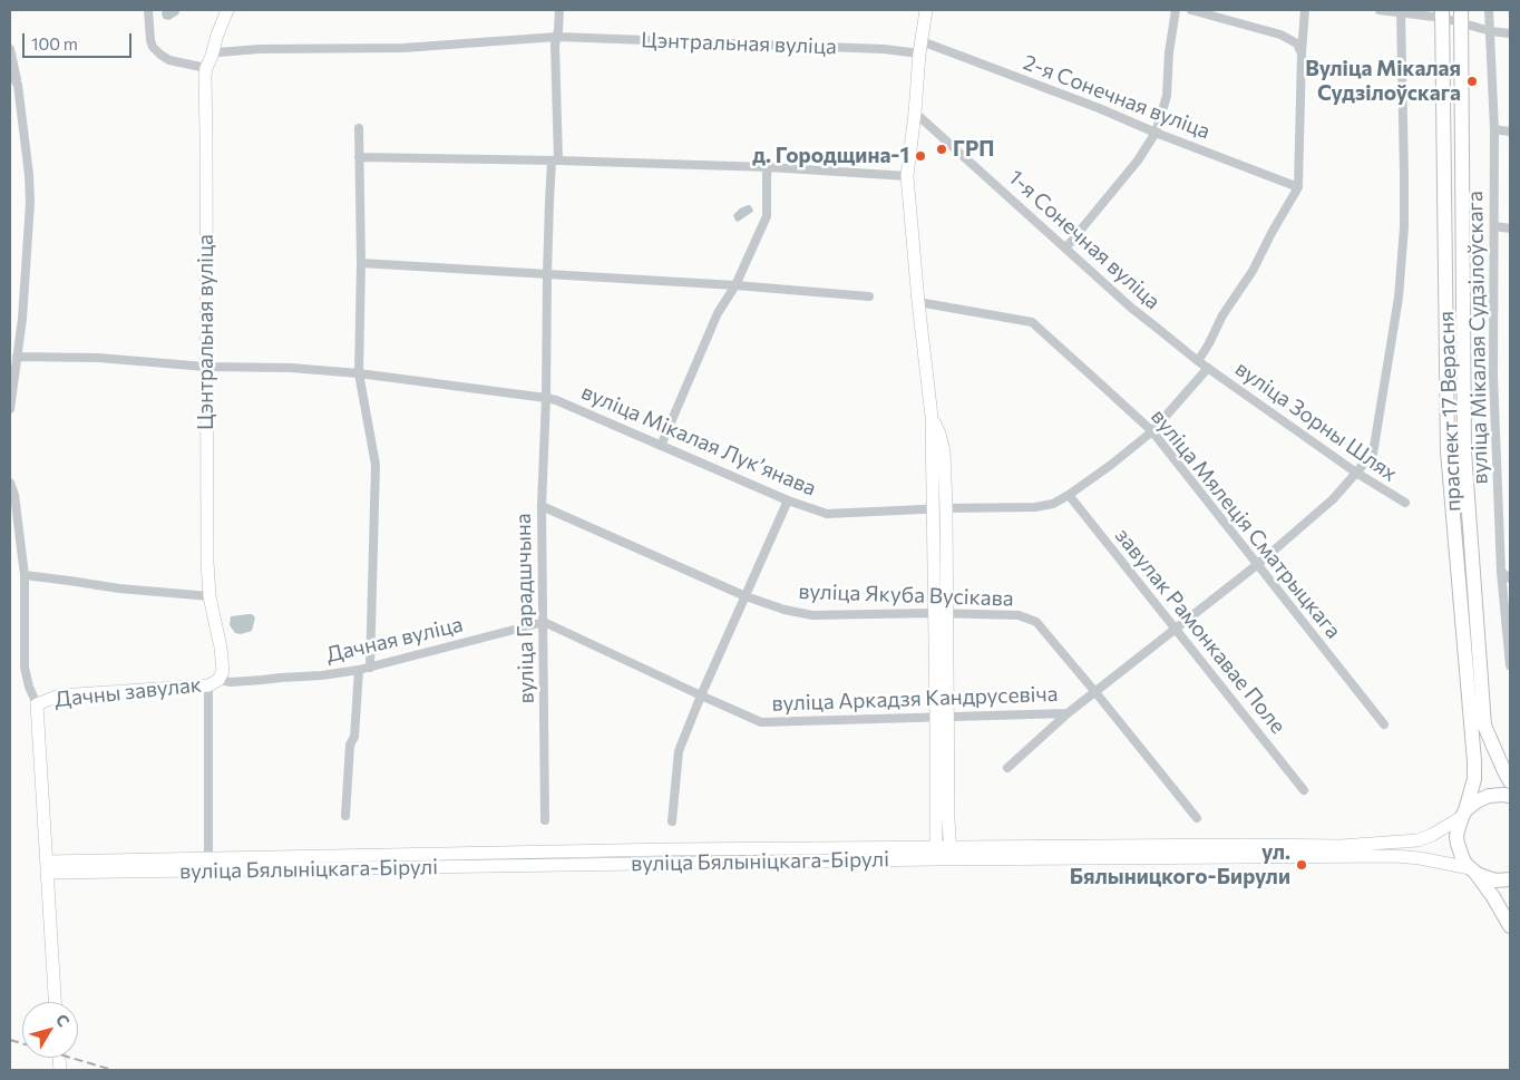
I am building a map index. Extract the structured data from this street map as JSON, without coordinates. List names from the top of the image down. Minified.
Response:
{"streets":{"main road":["Цэнтральная вуліца","праспект 17 Верасня","Дачны завулак","вуліца Бялыніцкага-Бірулі"],"street":["2-я Сонечная вуліца","1-я Сонечная вуліца","вуліца Мікалая Судзілоўскага","вуліца Зорны Шлях","вуліца Мікалая Лукʼянава","вуліца Мялеція Сматрыцкага","вуліца Якуба Вусікава","вуліца Гарадшчына","завулак Рамонкавае Поле","Дачная вуліца","вуліца Аркадзя Кандрусевіча"]},"crossings":[["Цэнтральная вуліца","2-я Сонечная вуліца"],["Цэнтральная вуліца","вуліца Мікалая Лукʼянава"],["Цэнтральная вуліца","Дачная вуліца"],["Цэнтральная вуліца","Дачны завулак"],["1-я Сонечная вуліца","вуліца Зорны Шлях"],["1-я Сонечная вуліца","вуліца Мікалая Лукʼянава"],["праспект 17 Верасня","вуліца Бялыніцкага-Бірулі"],["вуліца Зорны Шлях","вуліца Мікалая Лукʼянава"],["вуліца Зорны Шлях","вуліца Аркадзя Кандрусевіча"],["вуліца Мікалая Лукʼянава","вуліца Мялеція Сматрыцкага"],["вуліца Мікалая Лукʼянава","вуліца Гарадшчына"],["вуліца Мікалая Лукʼянава","завулак Рамонкавае Поле"],["вуліца Мялеція Сматрыцкага","вуліца Аркадзя Кандрусевіча"],["вуліца Якуба Вусікава","вуліца Гарадшчына"],["вуліца Якуба Вусікава","вуліца Аркадзя Кандрусевіча"],["вуліца Гарадшчына","Дачная вуліца"],["вуліца Гарадшчына","вуліца Аркадзя Кандрусевіча"],["завулак Рамонкавае Поле","вуліца Аркадзя Кандрусевіча"],["Дачная вуліца","Дачны завулак"],["Дачная вуліца","вуліца Аркадзя Кандрусевіча"]],"places":["Вуліца Мікалая Судзілоўскага","ГРП","д. Городщина-1","ул. Бялыницкого-Бирули"],"scale_bar":"100 m","north":"top right"}
